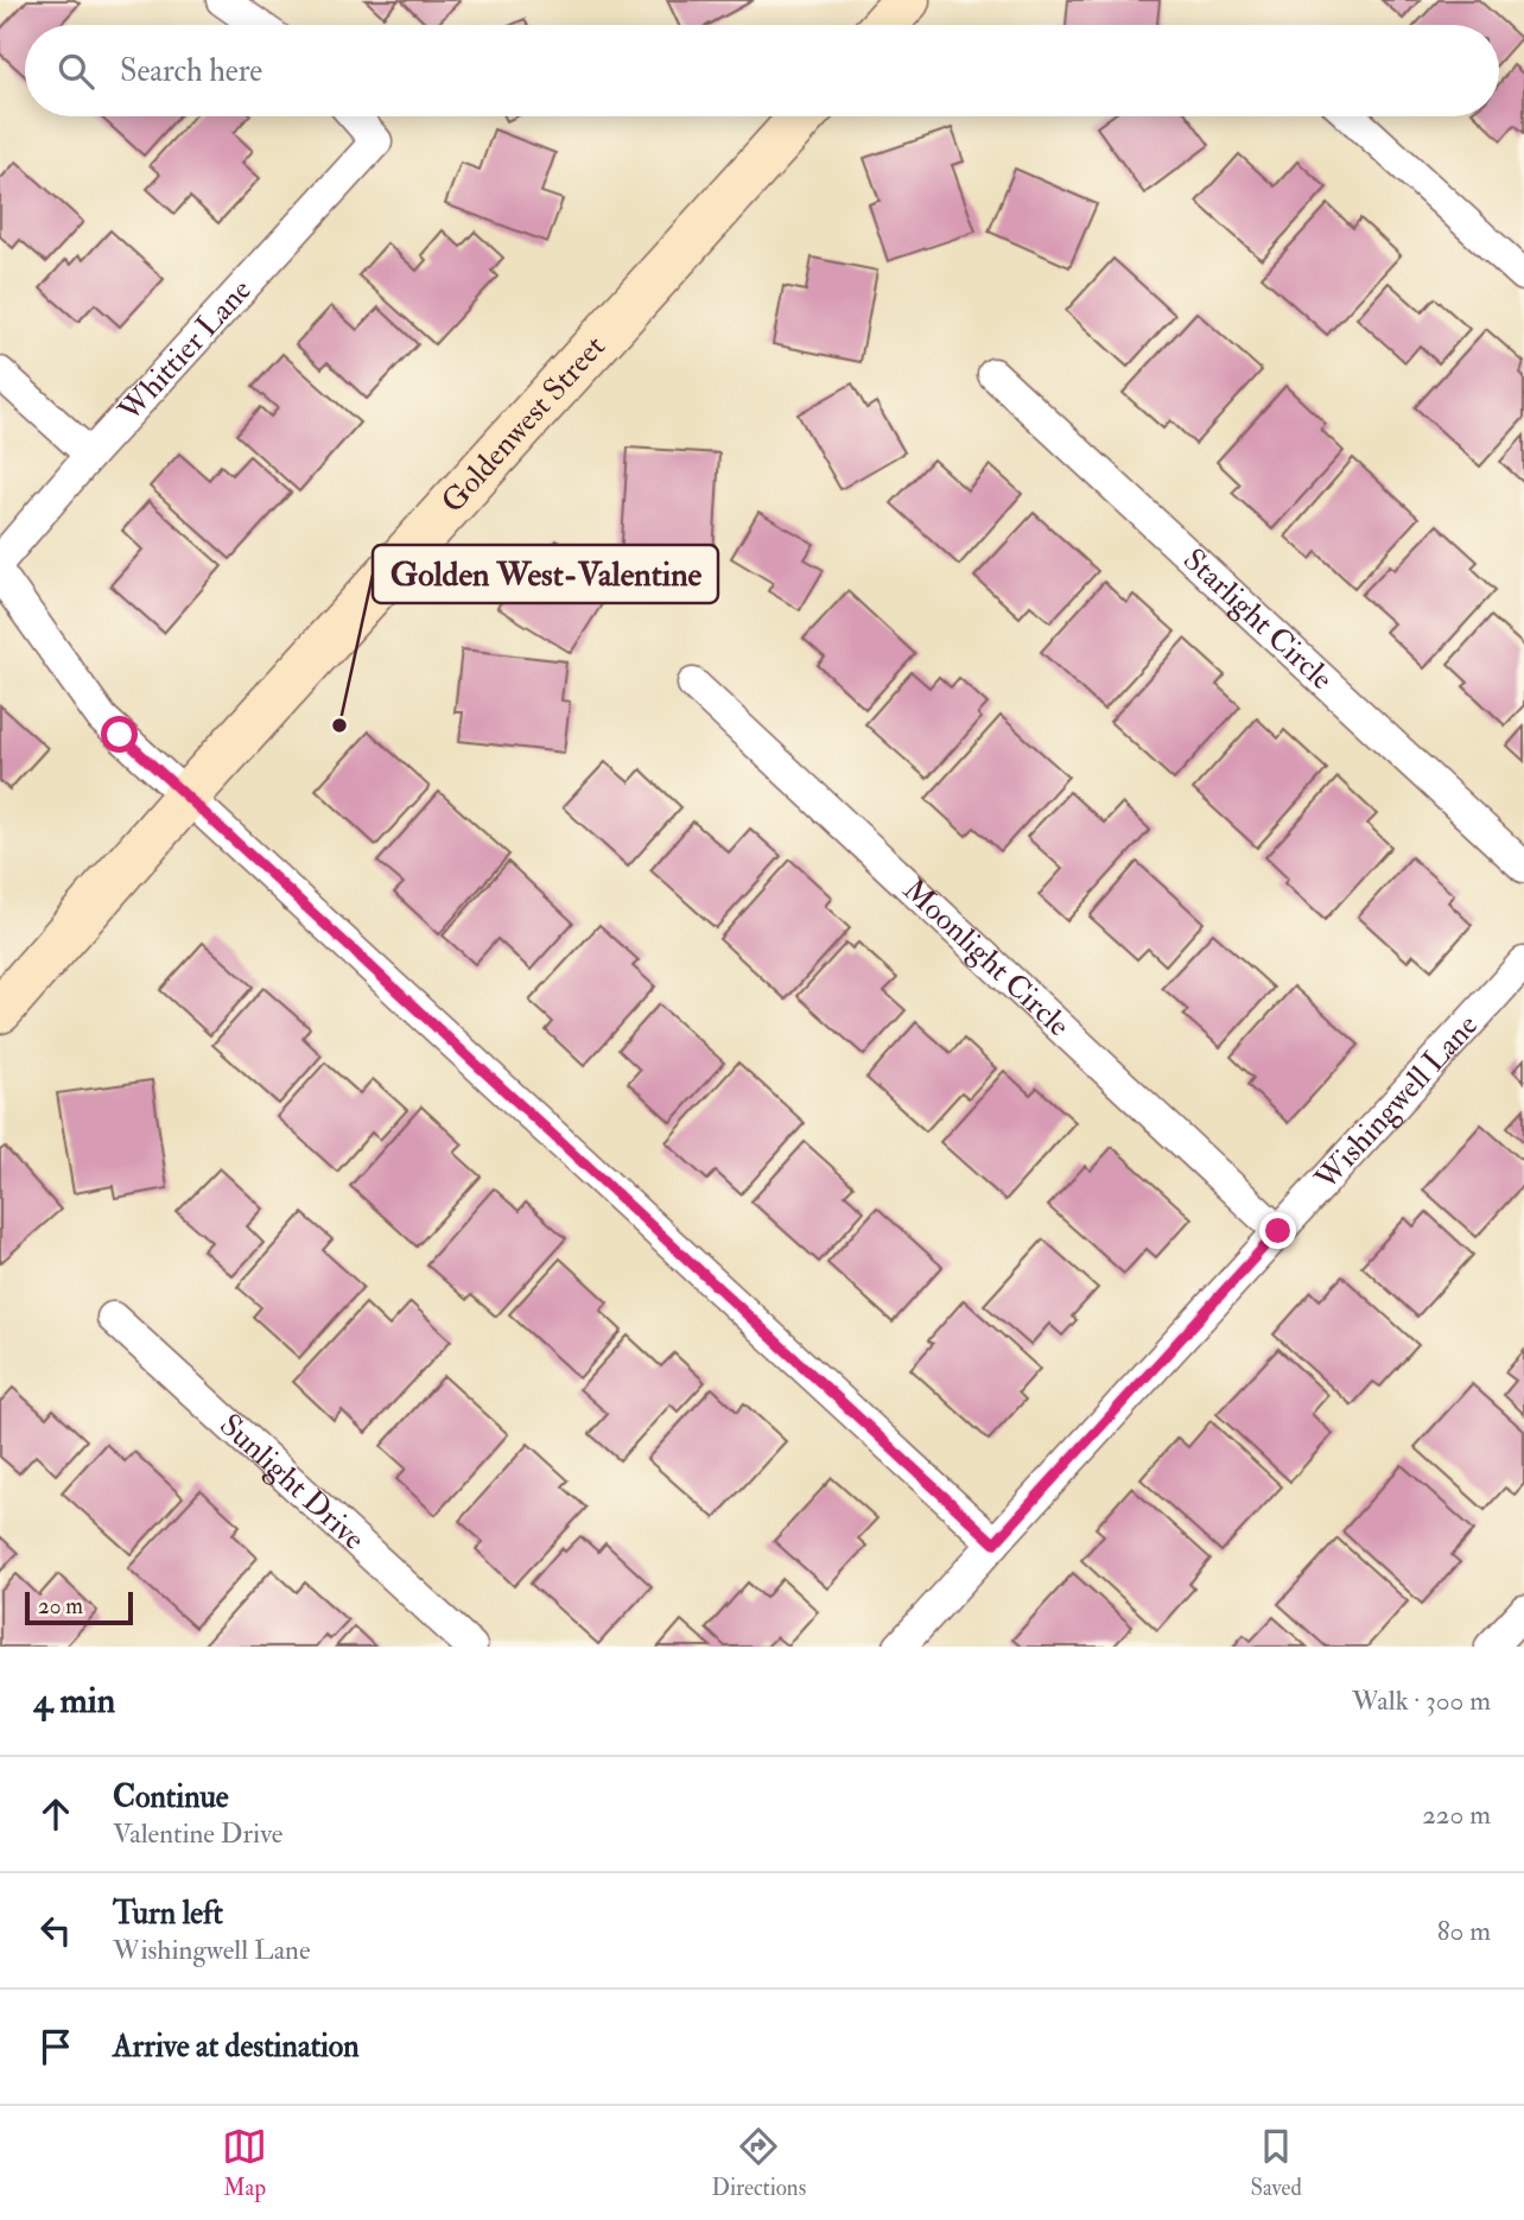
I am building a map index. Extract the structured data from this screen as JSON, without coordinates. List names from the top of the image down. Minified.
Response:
{"streets":{"main road":["Goldenwest Street"],"street":["Whittier Lane","Starlight Circle","Moonlight Circle","Wishingwell Lane","Sunlight Drive"]},"crossings":[["Moonlight Circle","Wishingwell Lane"]],"places":["Golden West-Valentine"],"scale_bar":"20 m","page":{"search":"Search here","scale":"20 m","heading":["4 min","Walk · 300 m"],"list":[["Continue","Valentine Drive","220 m"],["Turn left","Wishingwell Lane","80 m"],"Arrive at destination"],"nav":["Map","Directions","Saved"]}}
